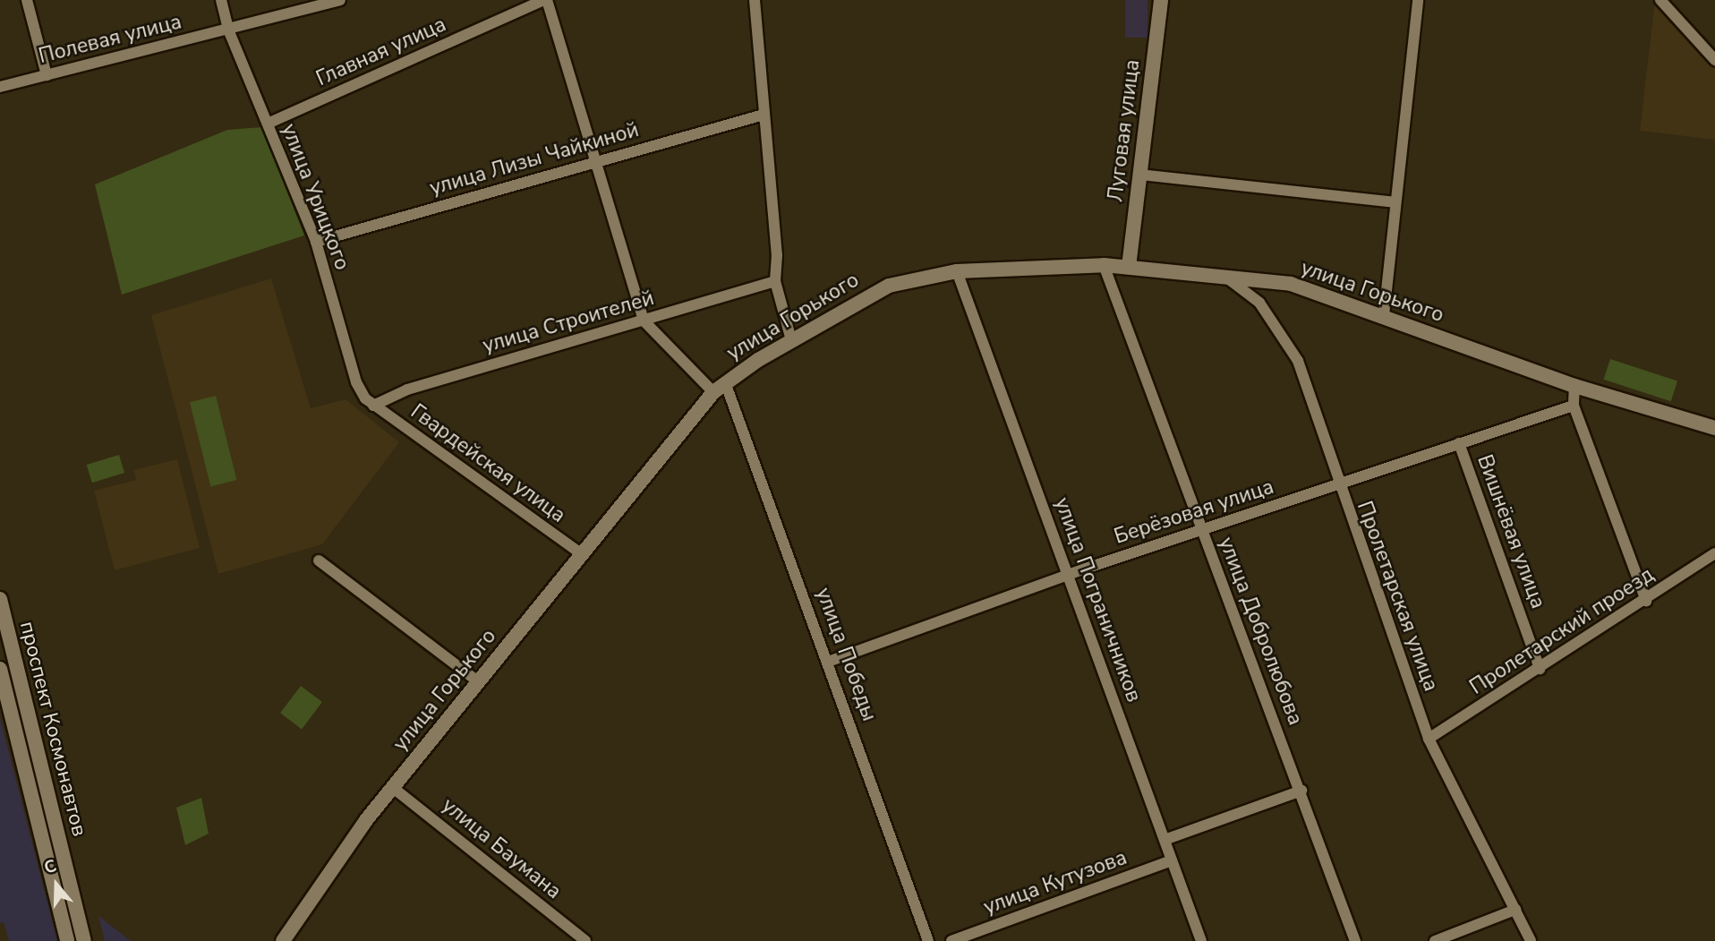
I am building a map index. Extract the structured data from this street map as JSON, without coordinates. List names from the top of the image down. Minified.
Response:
{"streets":{"main road":["Луговая улица","улица Горького","проспект Космонавтов"],"street":["Полевая улица","Главная улица","улица Лизы Чайкиной","улица Урицкого","улица Строителей","Гвардейская улица","Берёзовая улица","Вишнёвая улица","Пролетарская улица","улица Пограничников","улица Добролюбова","Пролетарский проезд","улица Победы","улица Баумана","улица Кутузова"]},"crossings":[["Полевая улица","улица Урицкого"],["Главная улица","улица Урицкого"],["Луговая улица","улица Горького"],["улица Лизы Чайкиной","улица Урицкого"],["улица Урицкого","улица Строителей"],["улица Урицкого","Гвардейская улица"],["улица Горького","Гвардейская улица"],["улица Горького","Пролетарская улица"],["улица Горького","улица Пограничников"],["улица Горького","улица Добролюбова"],["улица Горького","улица Победы"],["улица Горького","улица Баумана"],["улица Строителей","Гвардейская улица"],["Берёзовая улица","Вишнёвая улица"],["Берёзовая улица","Пролетарская улица"],["Берёзовая улица","улица Пограничников"],["Берёзовая улица","улица Добролюбова"],["Берёзовая улица","улица Победы"],["Вишнёвая улица","Пролетарский проезд"],["Пролетарская улица","Пролетарский проезд"],["улица Пограничников","улица Кутузова"]],"north":"top"}
